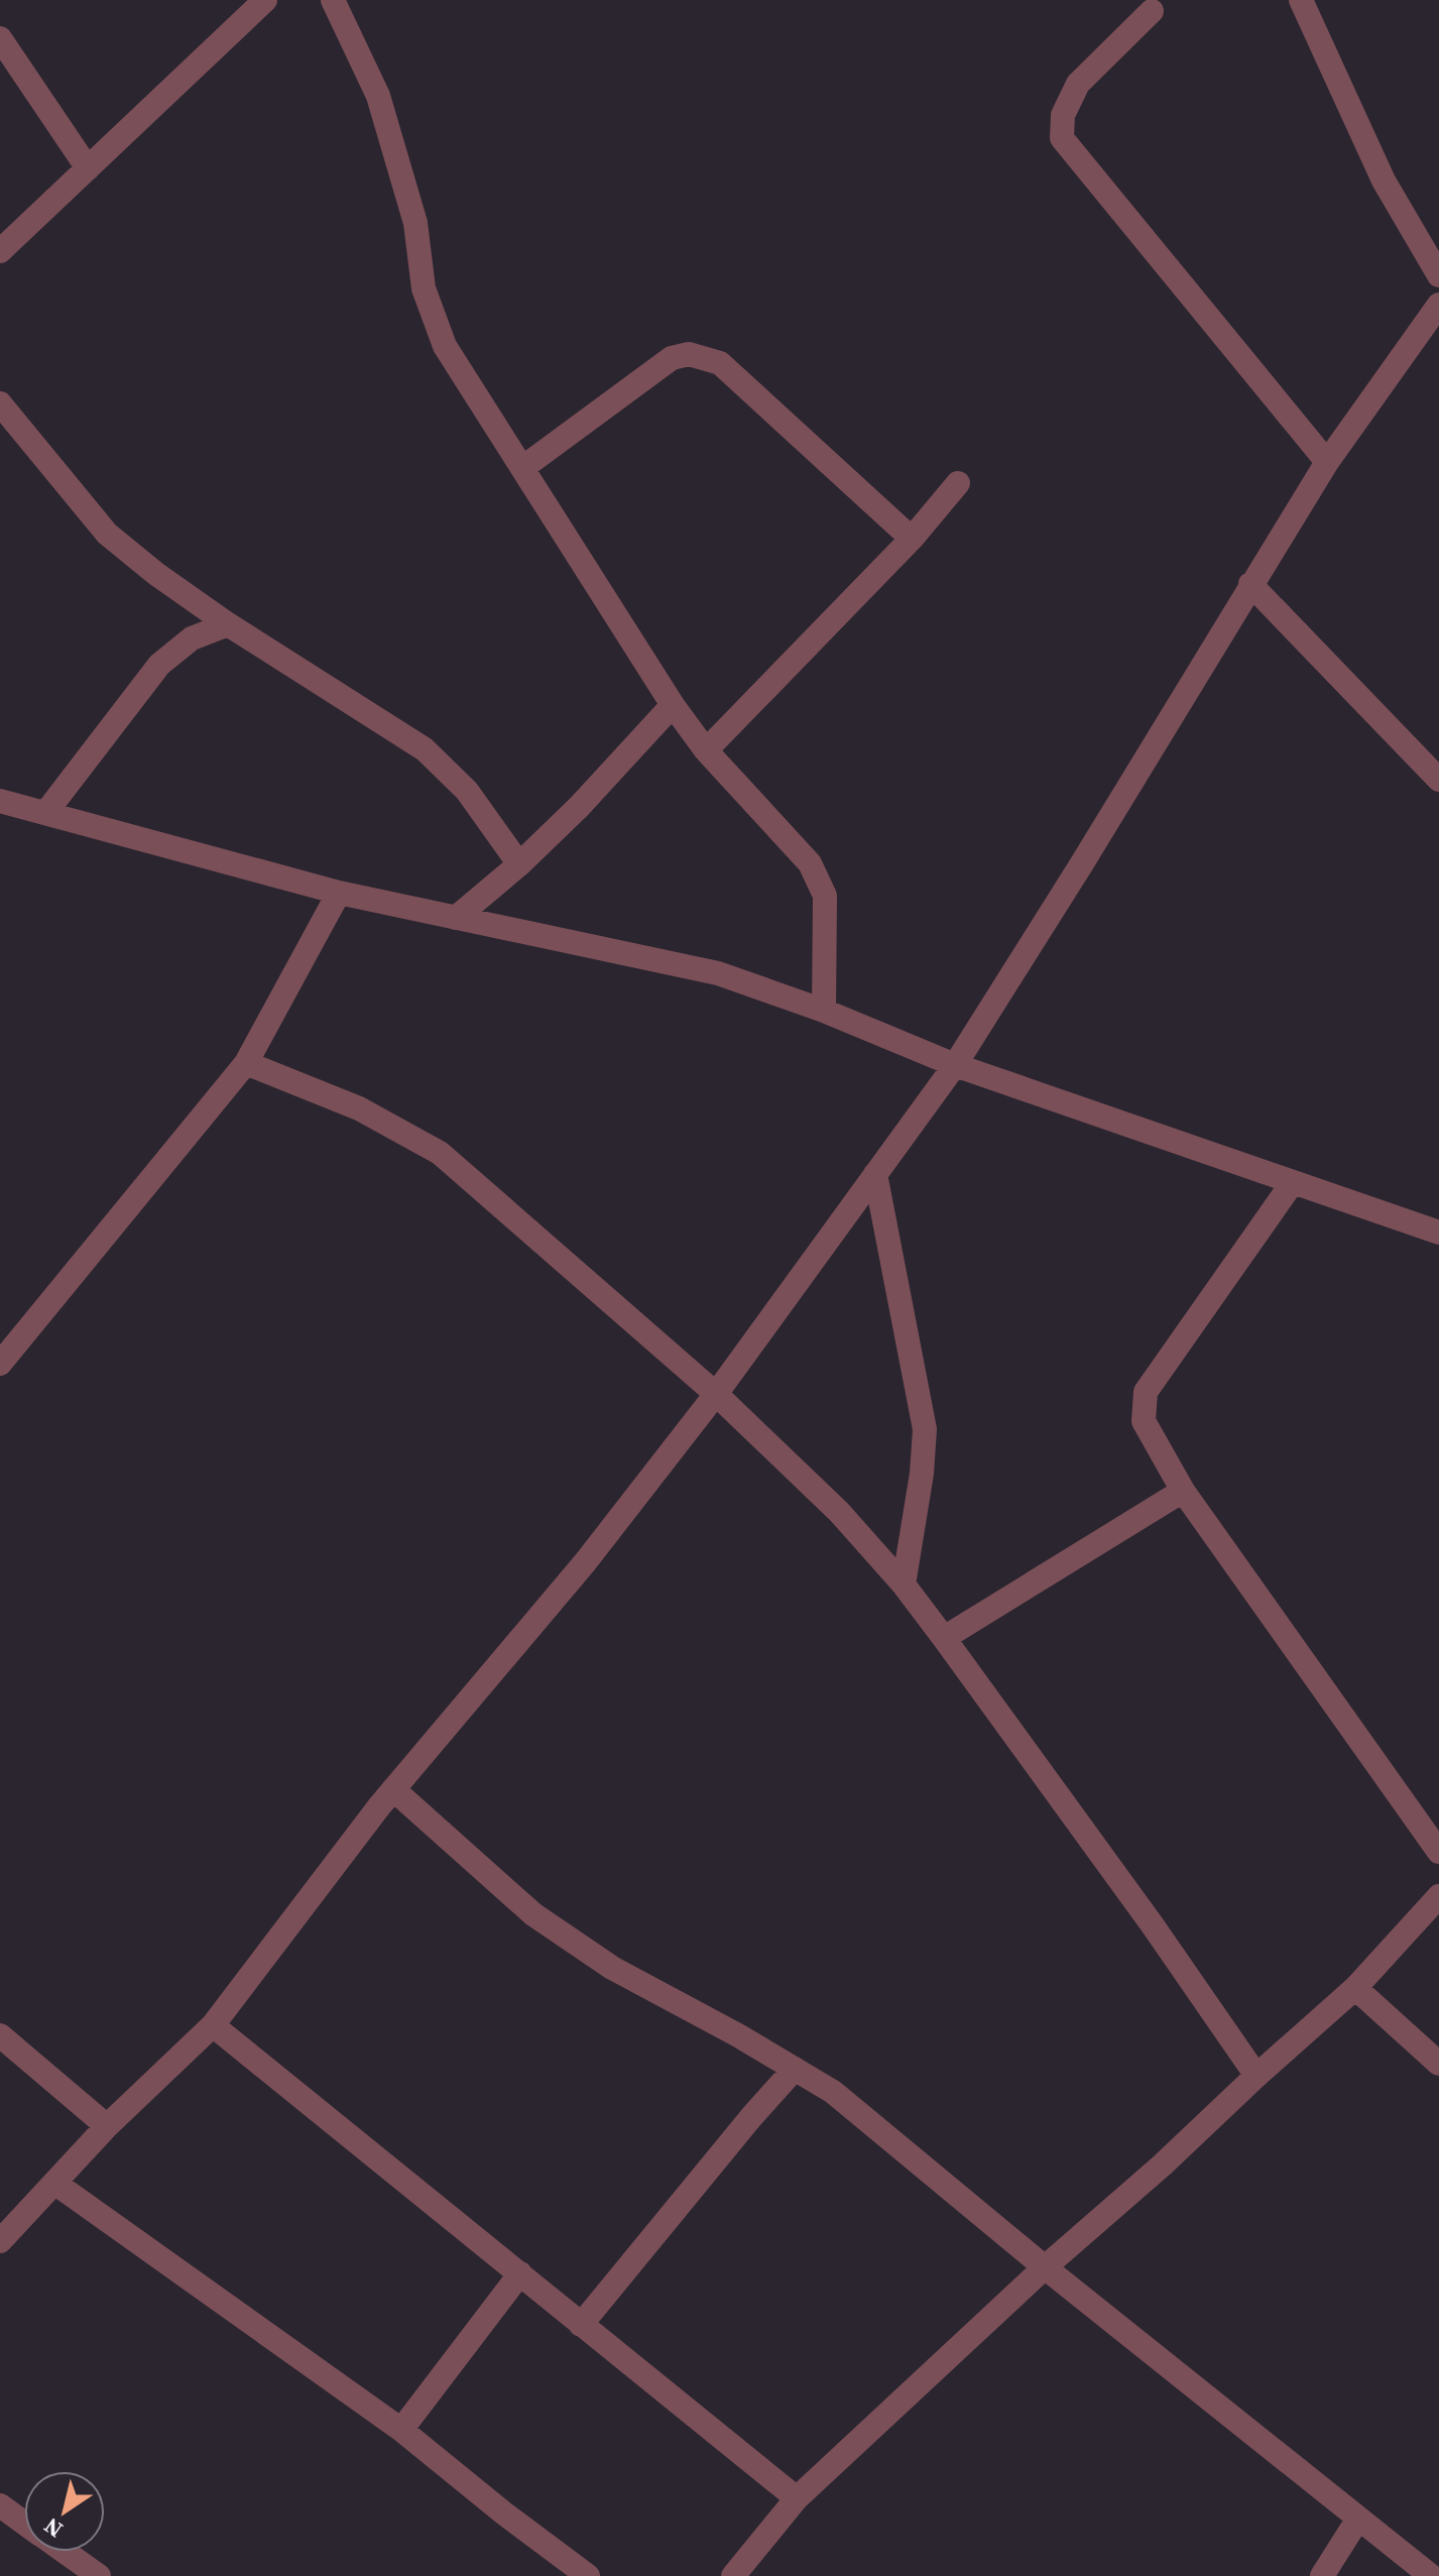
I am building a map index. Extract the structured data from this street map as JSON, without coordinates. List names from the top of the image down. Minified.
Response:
{"north":"bottom left"}
